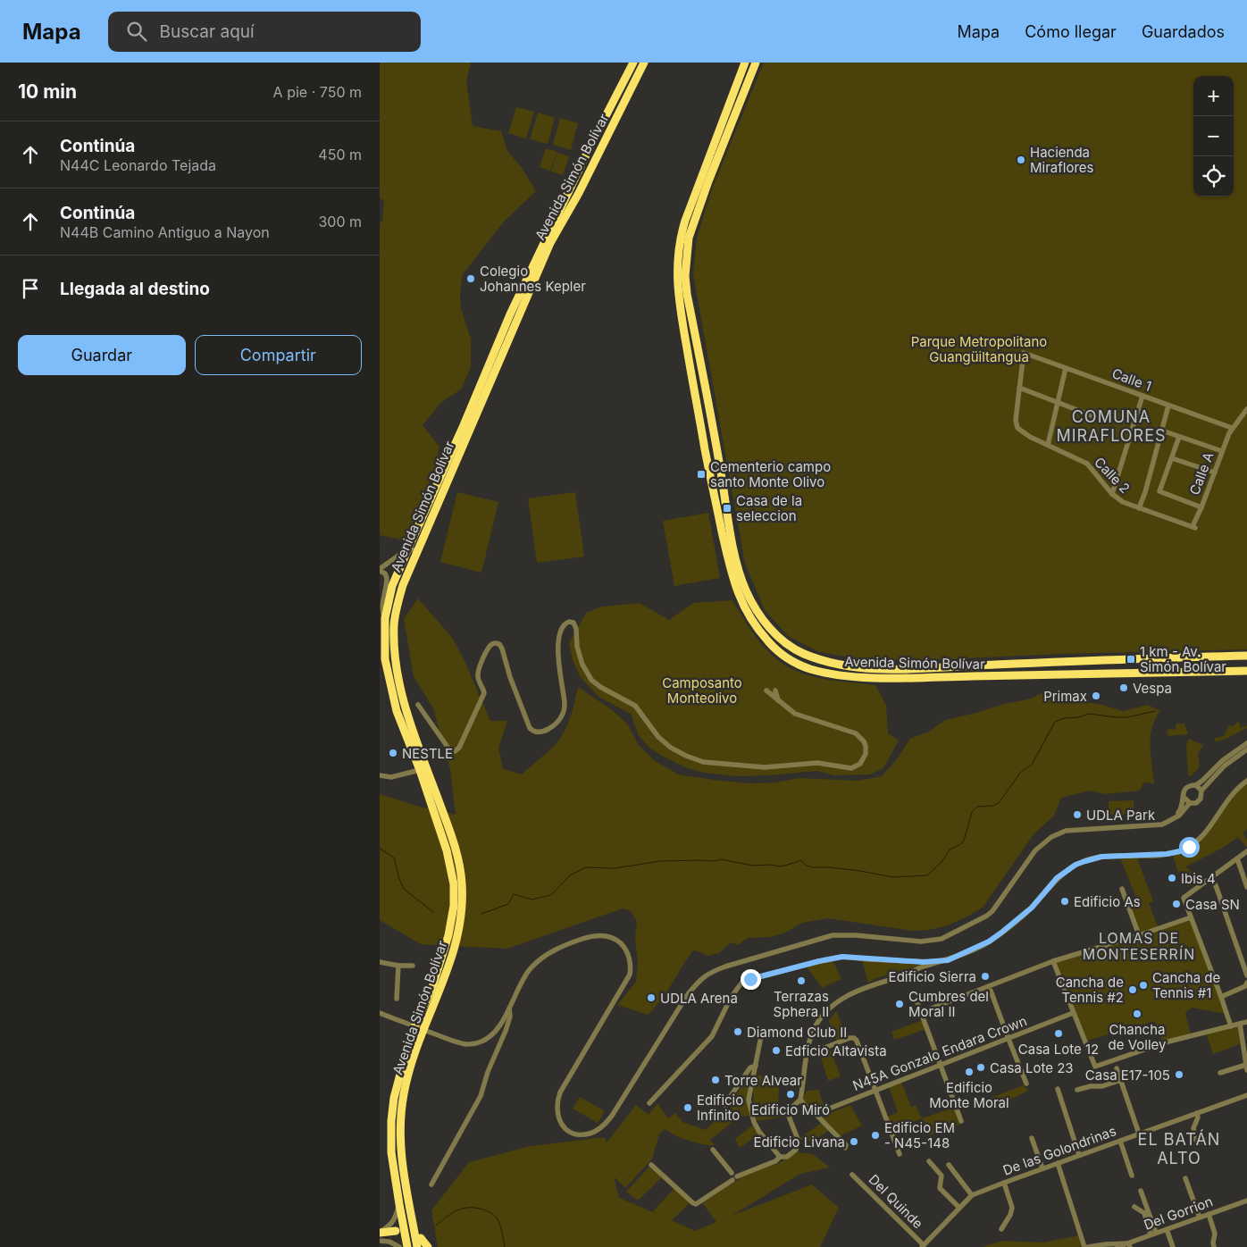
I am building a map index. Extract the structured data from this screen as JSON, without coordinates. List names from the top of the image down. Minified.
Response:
{"streets":{"highway":["Avenida Simón Bolívar"],"street":["Calle 1","Calle A","Calle 2","N45A Gonzalo Endara Crown","De las Golondrinas","Del Quinde","Del Gorrion"]},"crossings":[["Calle 1","Calle A"],["Calle 1","Calle 2"],["Calle A","Calle 2"],["De las Golondrinas","Del Quinde"]],"districts":["COMUNA MIRAFLORES","LOMAS DE MONTESERRÍN","EL BATÁN ALTO"],"parks":["Parque Metropolitano Guangüiltangua","Camposanto Monteolivo"],"places":{"other":["Hacienda Miraflores","Colegio Johannes Kepler","Vespa","Primax","NESTLE","UDLA Park","Ibis 4","Edificio As","Casa SN","Edificio Sierra","Terrazas Sphera II","Cancha de Tennis #1","Cancha de Tennis #2","UDLA Arena","Cumbres del Moral II","Chancha de Volley","Diamond Club II","Casa Lote 12","Edficio Altavista","Casa Lote 23","Edificio Monte Moral","Casa E17-105","Torre Alvear","Edificio Miró","Edificio Infinito","Edificio EM - N45-148","Edificio Livana"],"transit":["Cementerio campo santo Monte Olivo","Casa de la seleccion","1 km - Av. Simón Bolívar"]},"page":{"header":"Mapa","search":"Buscar aquí","nav":["Mapa","Cómo llegar","Guardados"],"heading":["10 min","A pie · 750 m"],"map_buttons":["+","−"],"list":[["Continúa","N44C Leonardo Tejada","450 m"],["Continúa","N44B Camino Antiguo a Nayon","300 m"],"Llegada al destino"],"buttons":["Guardar","Compartir"]}}
